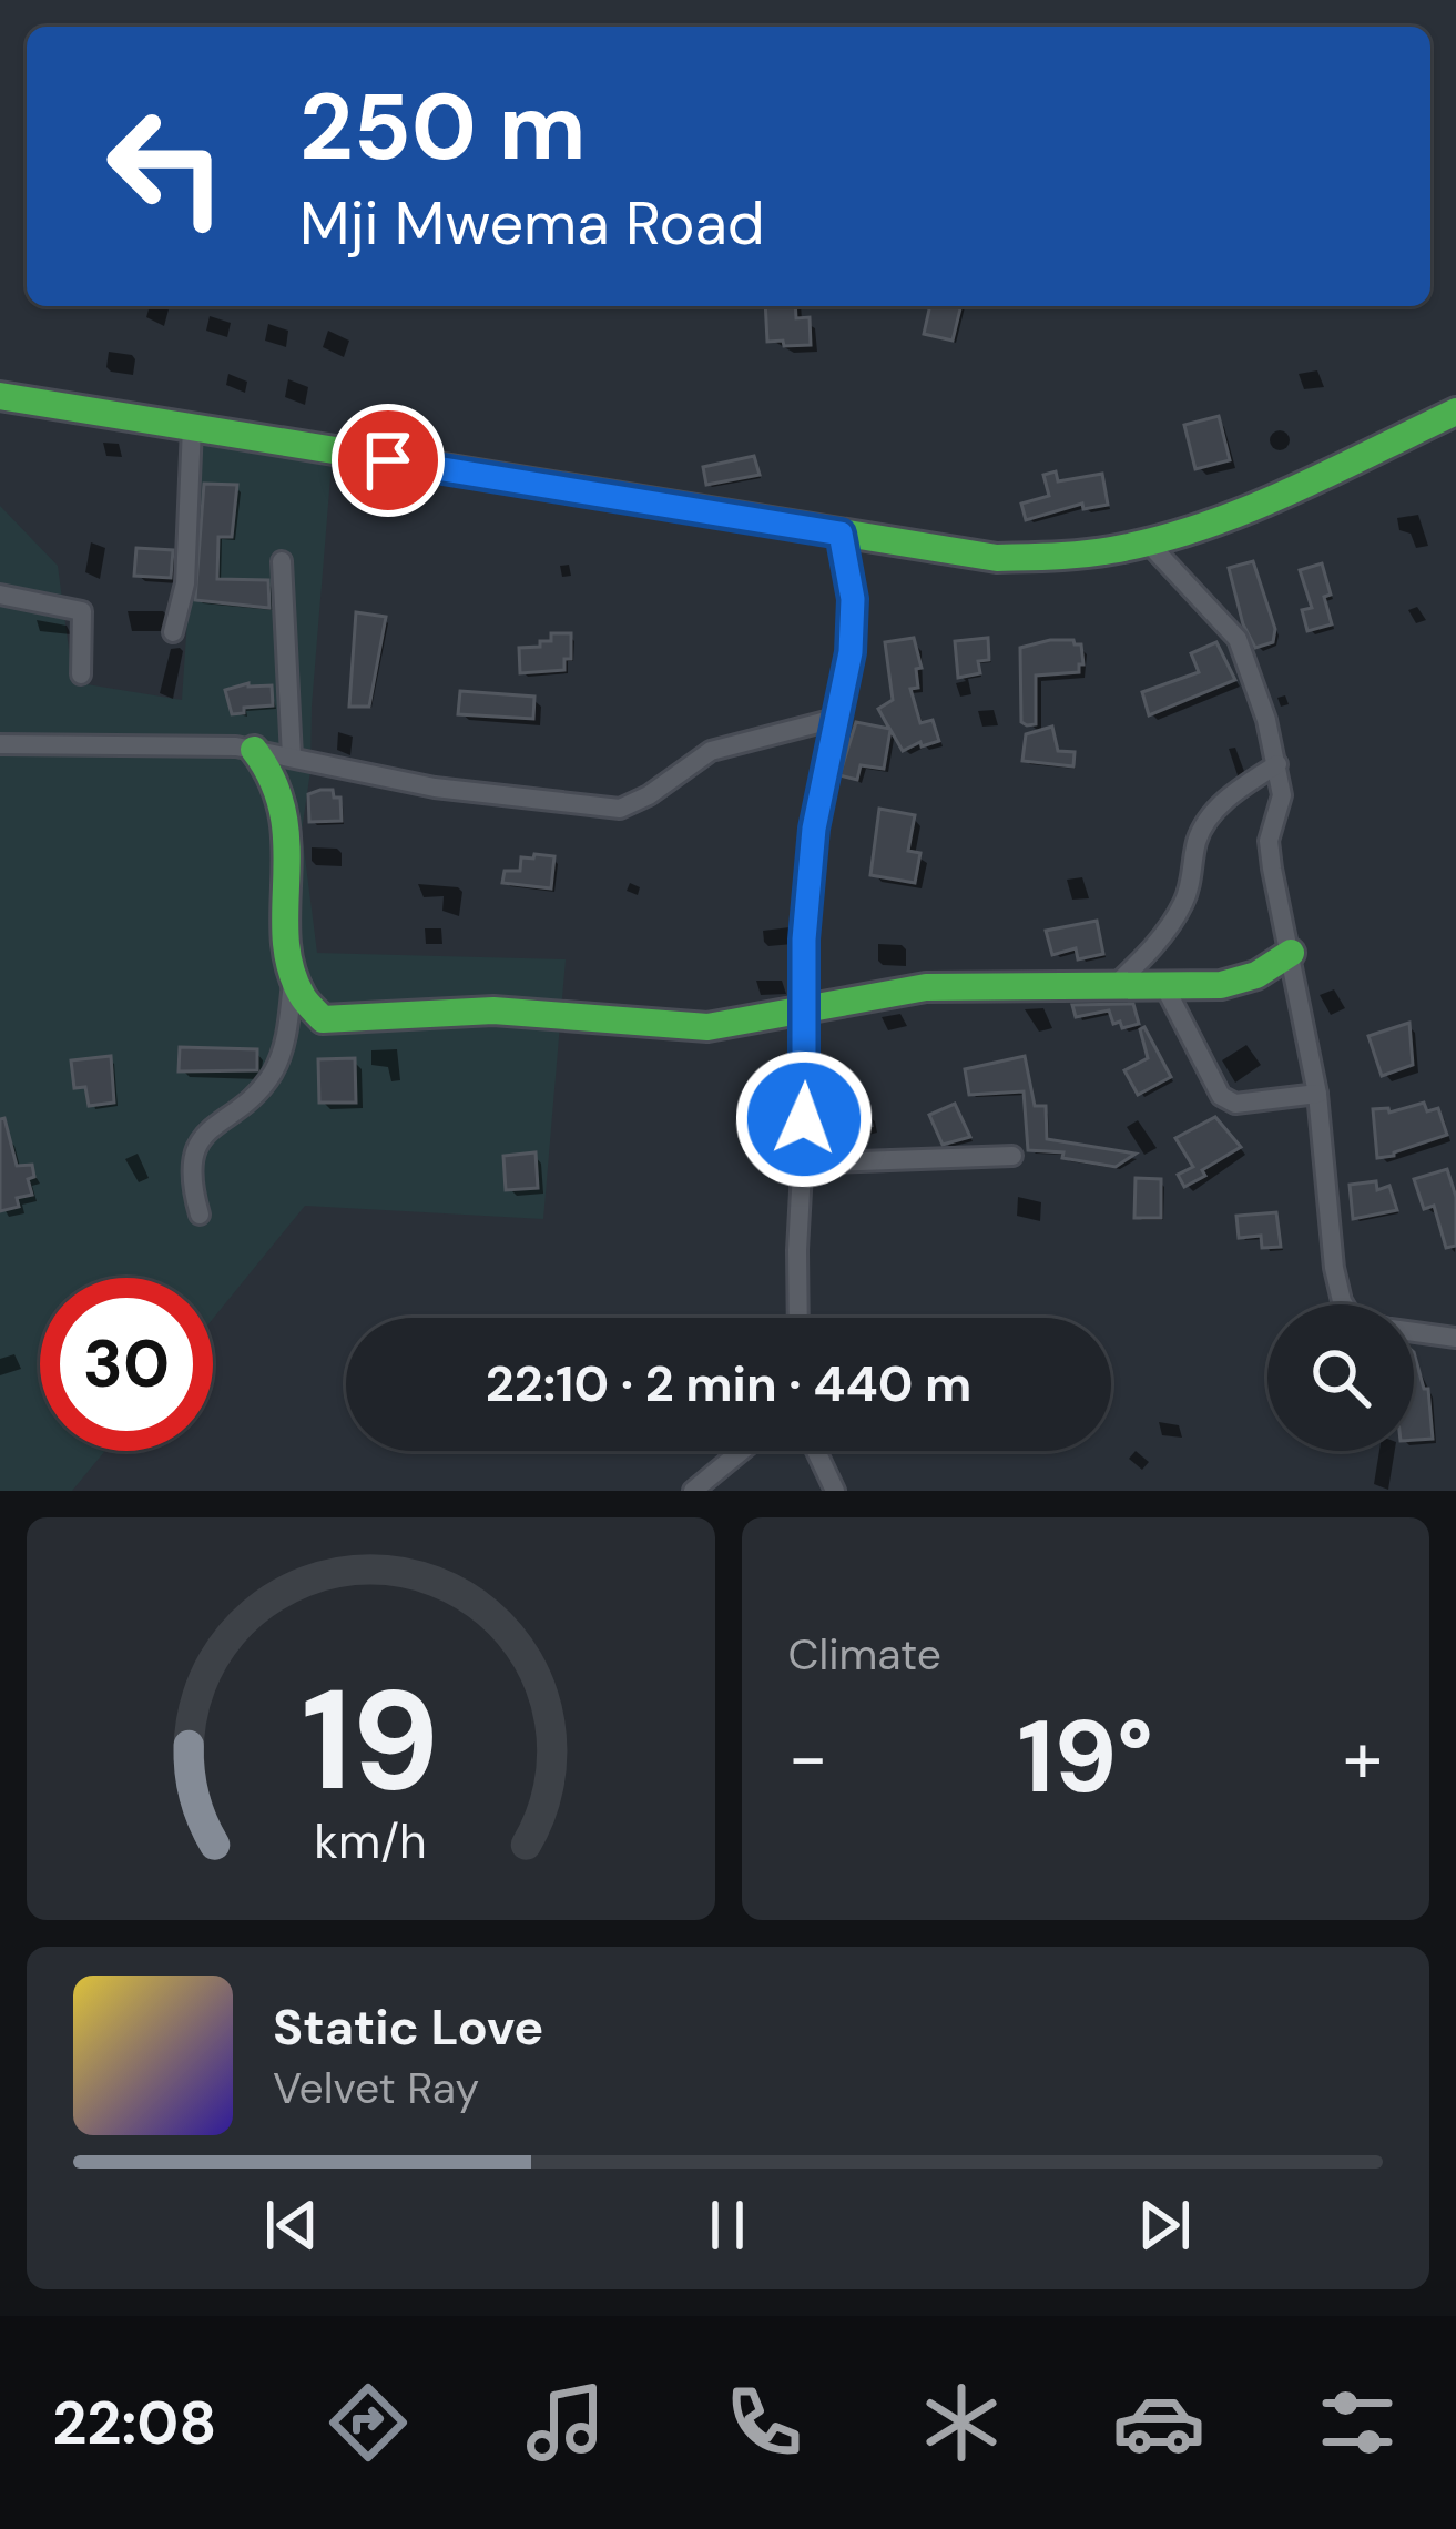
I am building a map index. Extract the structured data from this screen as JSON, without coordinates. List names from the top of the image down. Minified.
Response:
{"page":{"turn":["250 m","Mji Mwema Road"],"limit":"30","trip":"22:10 · 2 min · 440 m","tile":"Climate","heat":["−","19°","+"],"song":["Static Love","Velvet Ray"],"tabs":"22:08","gauge":["19","km/h"]}}
